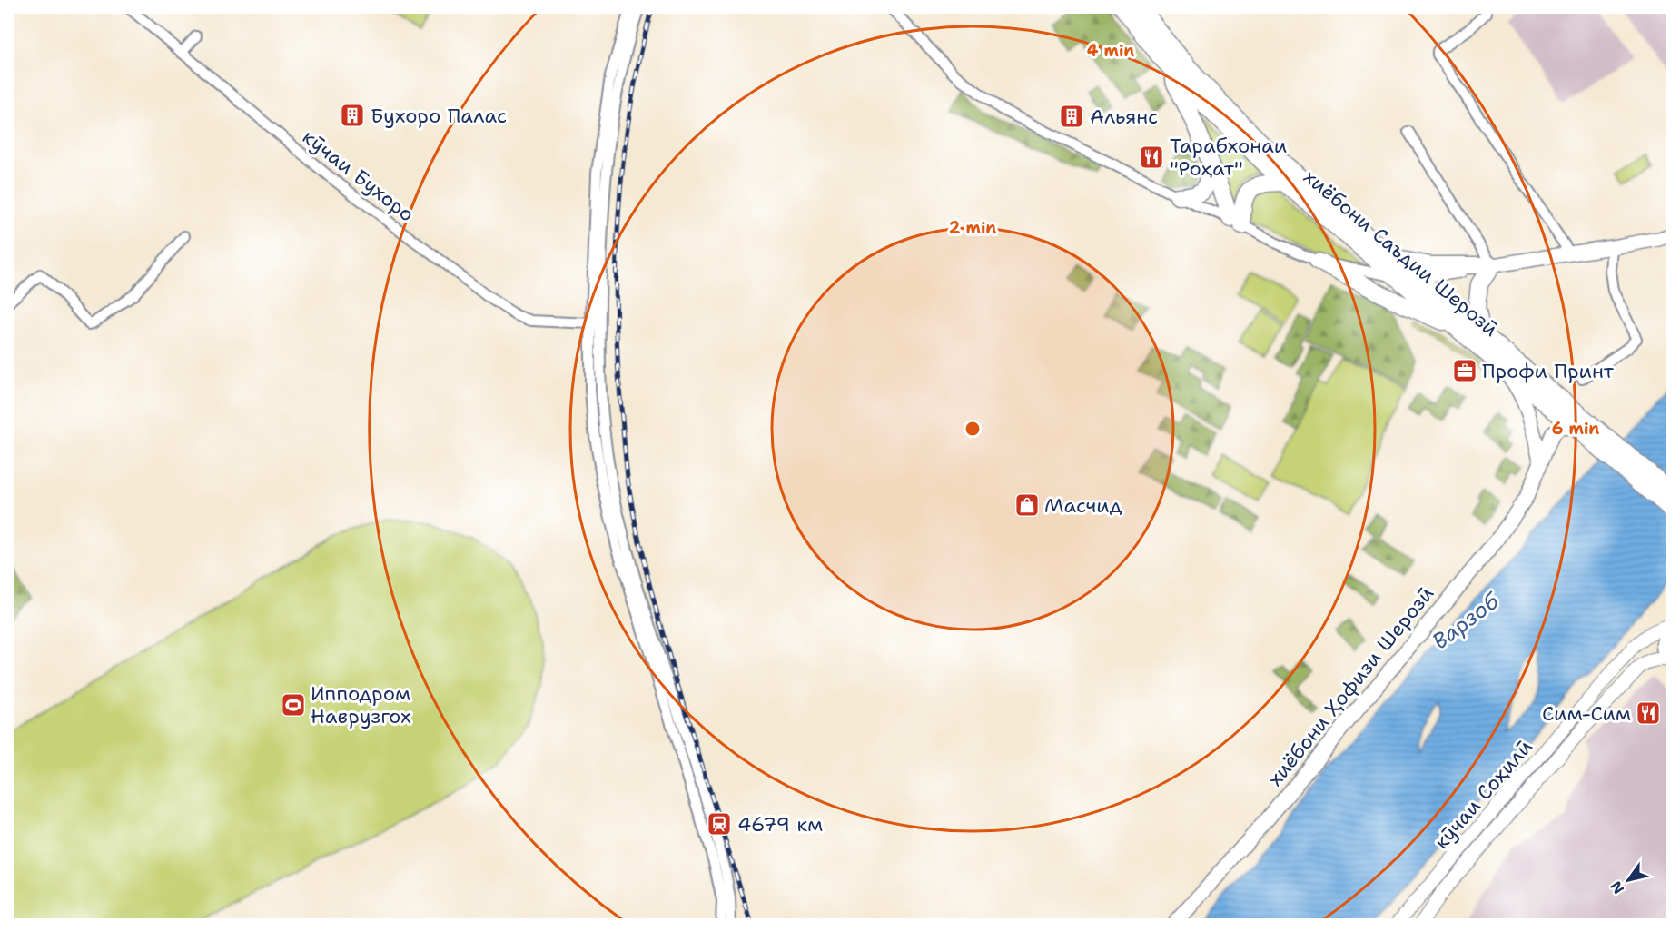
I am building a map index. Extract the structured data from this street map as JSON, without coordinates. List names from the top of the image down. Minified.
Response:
{"streets":{"highway":["хиёбони Саъдии Шерозӣ"],"main road":["хиёбони Ҳофизи Шерозӣ"],"street":["кӯчаи Бухоро","кӯчаи Соҳилӣ"]},"crossings":[["хиёбони Саъдии Шерозӣ","хиёбони Ҳофизи Шерозӣ"]],"water":["Варзоб"],"places":{"building":["Бухоро Палас","Альянс"],"restaurant":["Тарабхонаи \"Роҳат\"","Сим-Сим"],"office":["Профи Принт"],"shop":["Масчид"],"sports":["Ипподром Наврузгох"],"station":["4679 км"]},"north":"bottom left","rings":["4 min","2 min","6 min"]}
